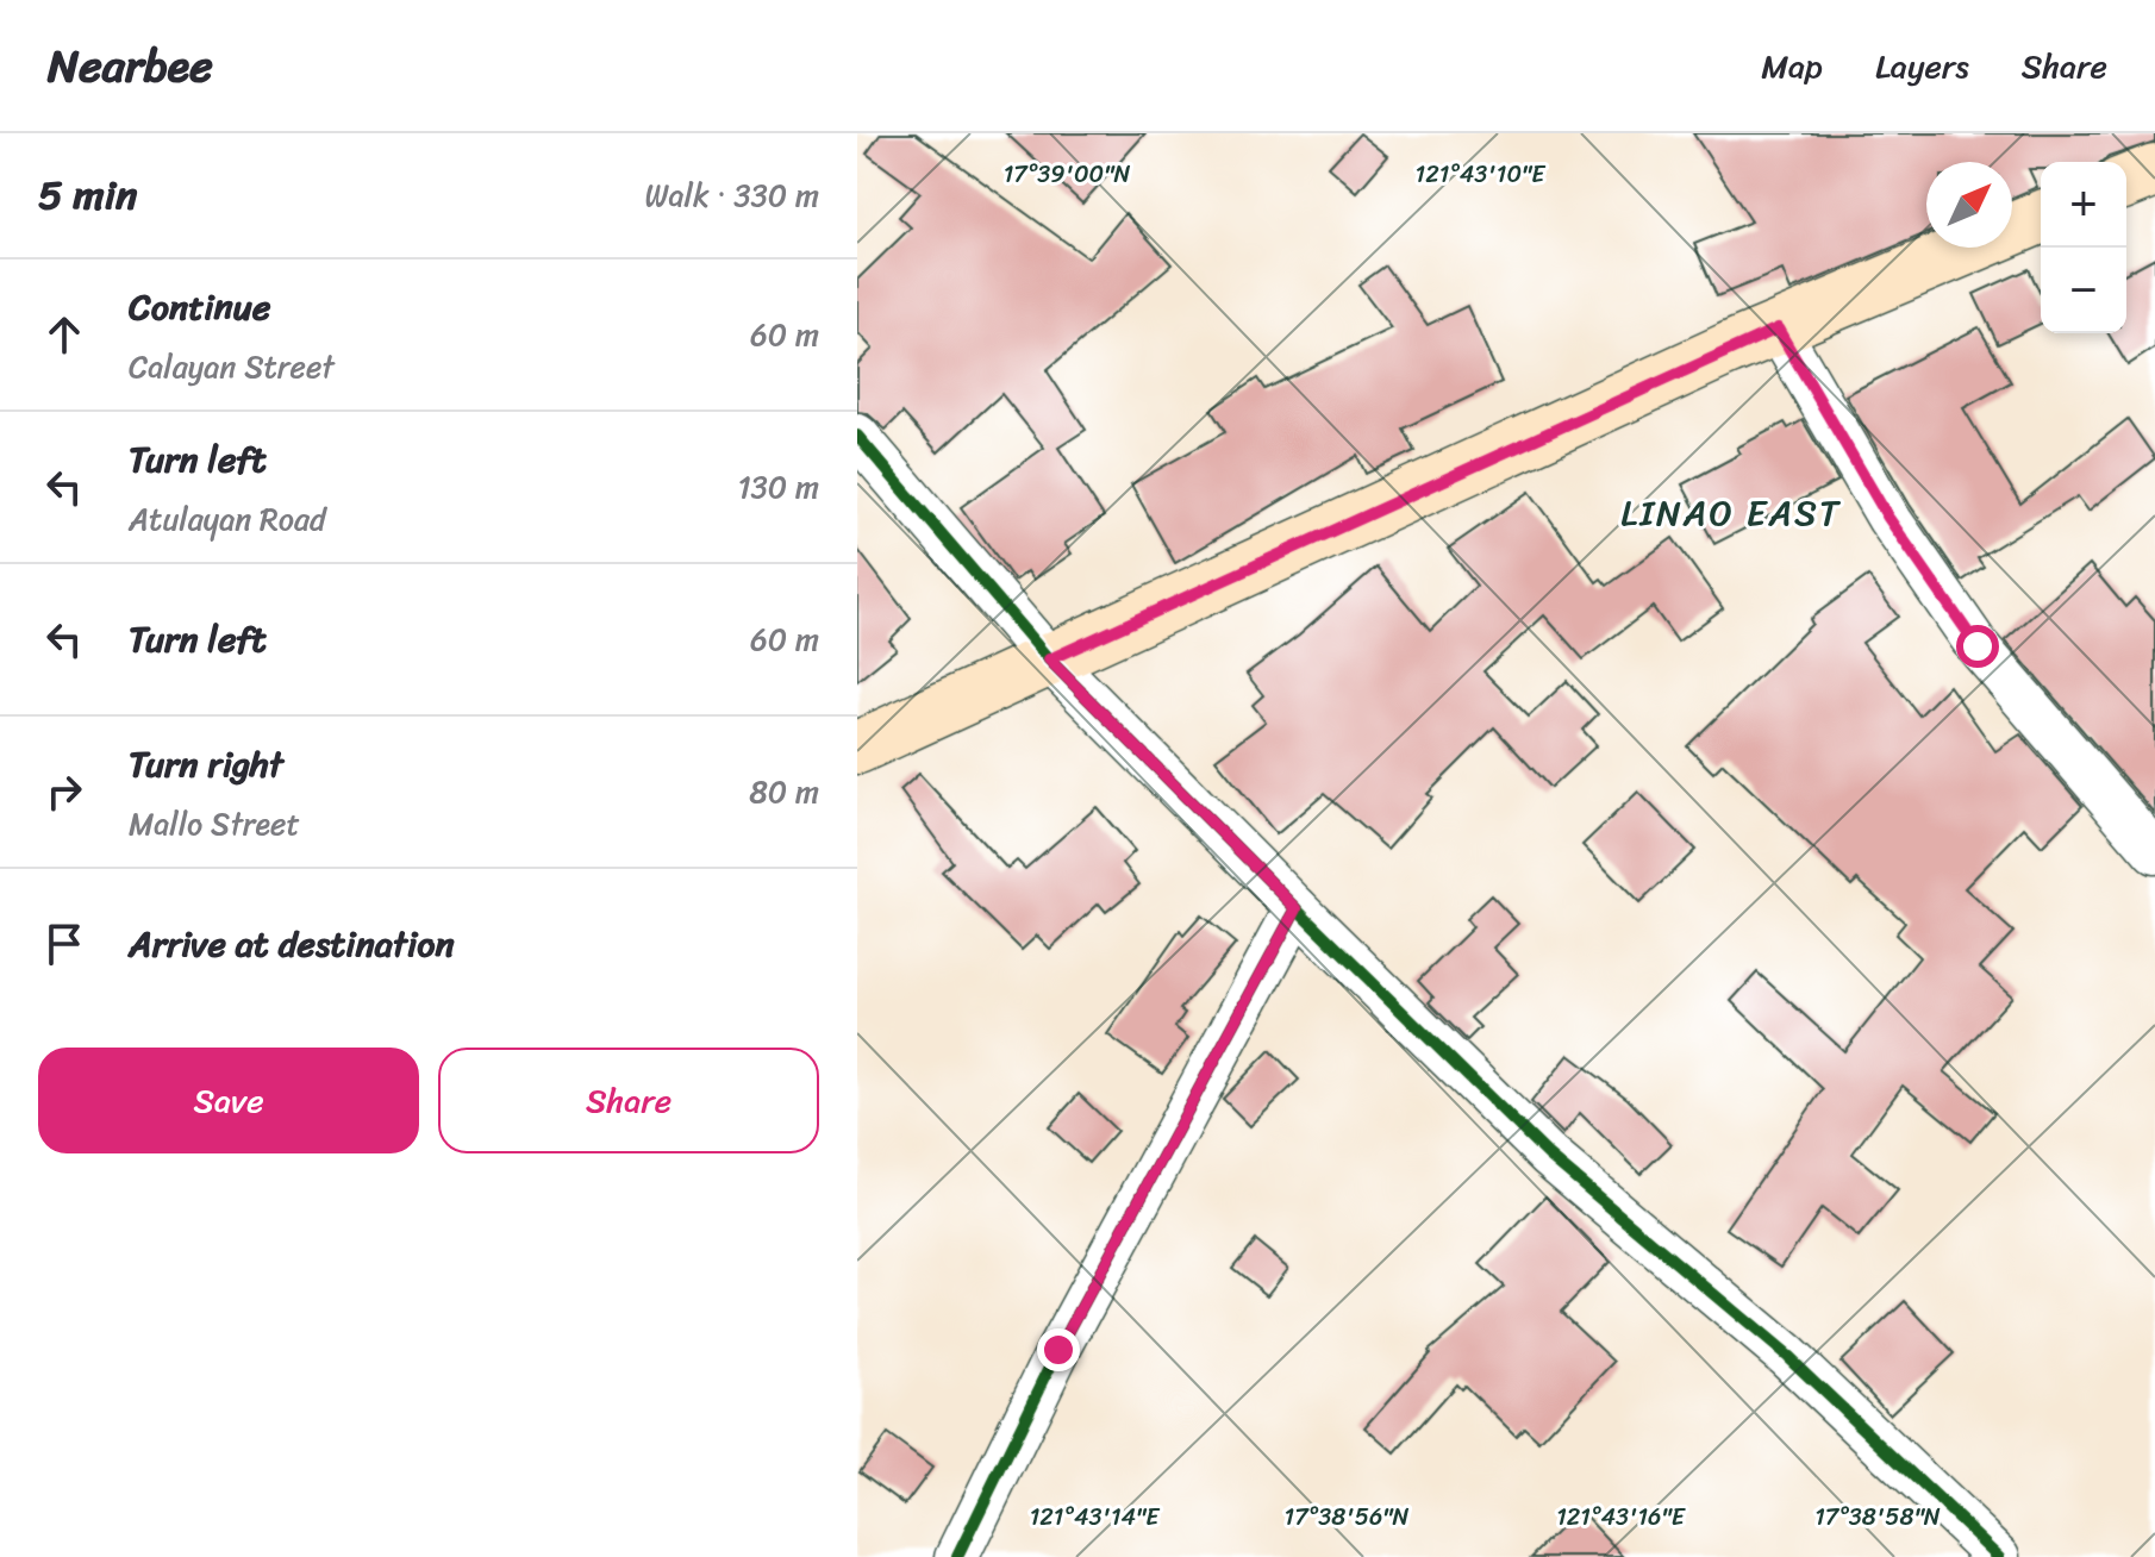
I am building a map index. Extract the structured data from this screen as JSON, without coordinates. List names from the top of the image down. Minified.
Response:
{"districts":["LINAO EAST"],"north":"top right","page":{"header":"Nearbee","nav":["Map","Layers","Share"],"heading":["5 min","Walk · 330 m"],"map_buttons":["+","−"],"list":[["Continue","Calayan Street","60 m"],["Turn left","Atulayan Road","130 m"],["Turn left","60 m"],["Turn right","Mallo Street","80 m"],"Arrive at destination"],"buttons":["Save","Share"]},"coordinates":["121°43'10\"E","17°39'00\"N","17°38'56\"N","17°38'58\"N","121°43'14\"E","121°43'16\"E"]}
